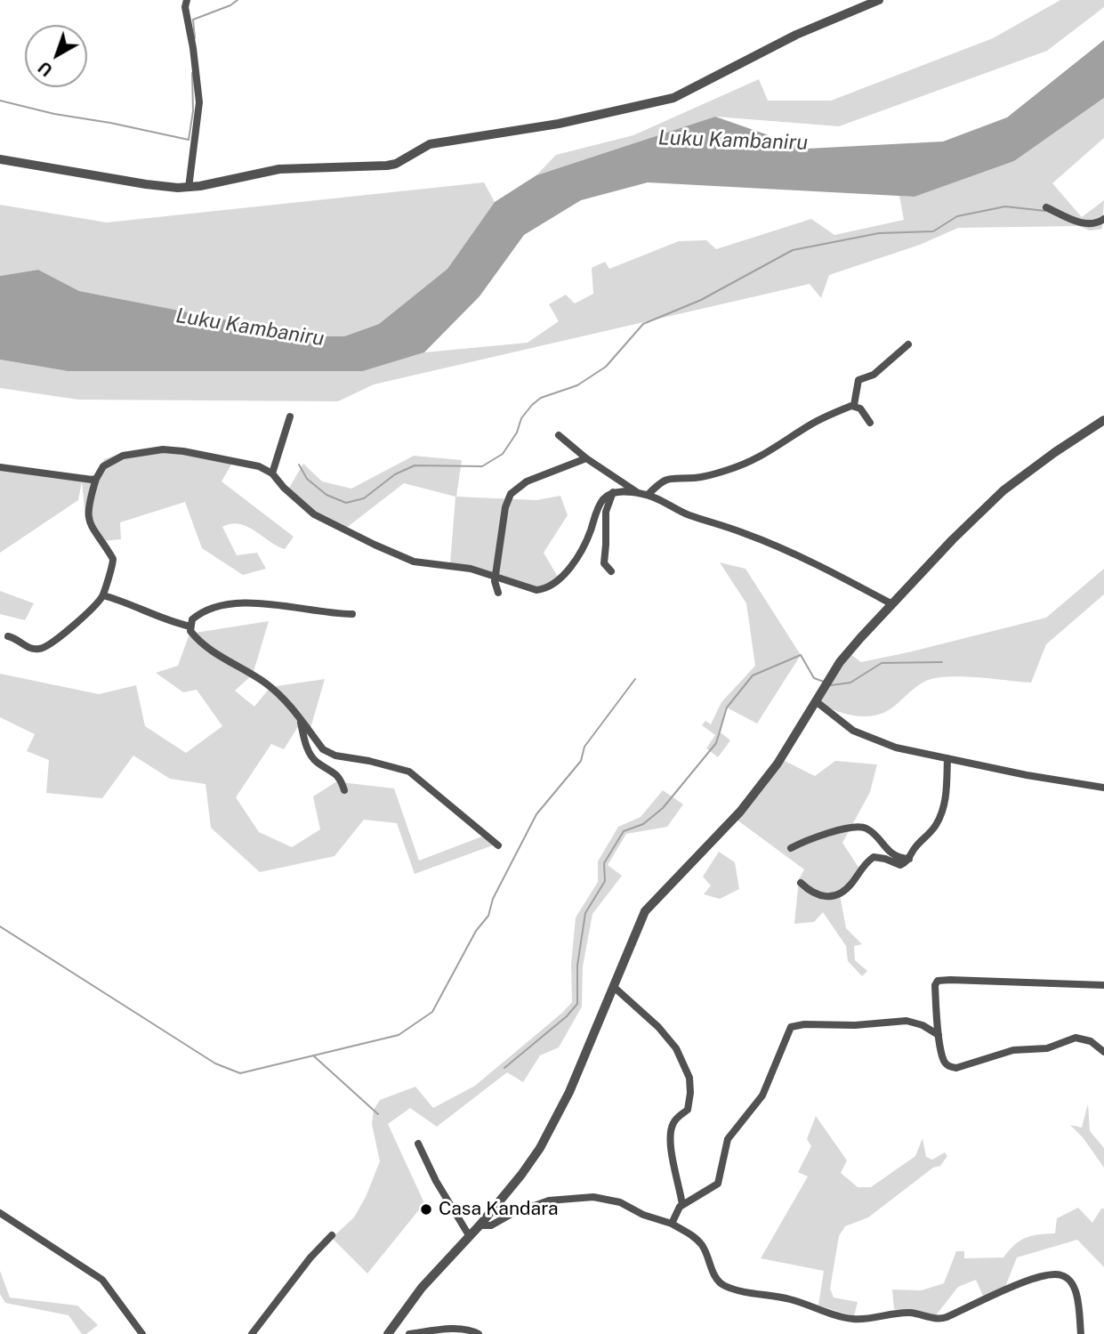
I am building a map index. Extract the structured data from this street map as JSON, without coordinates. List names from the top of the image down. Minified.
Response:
{"water":["Luku Kambaniru"],"places":["Casa Kandara"],"north":"bottom left"}
